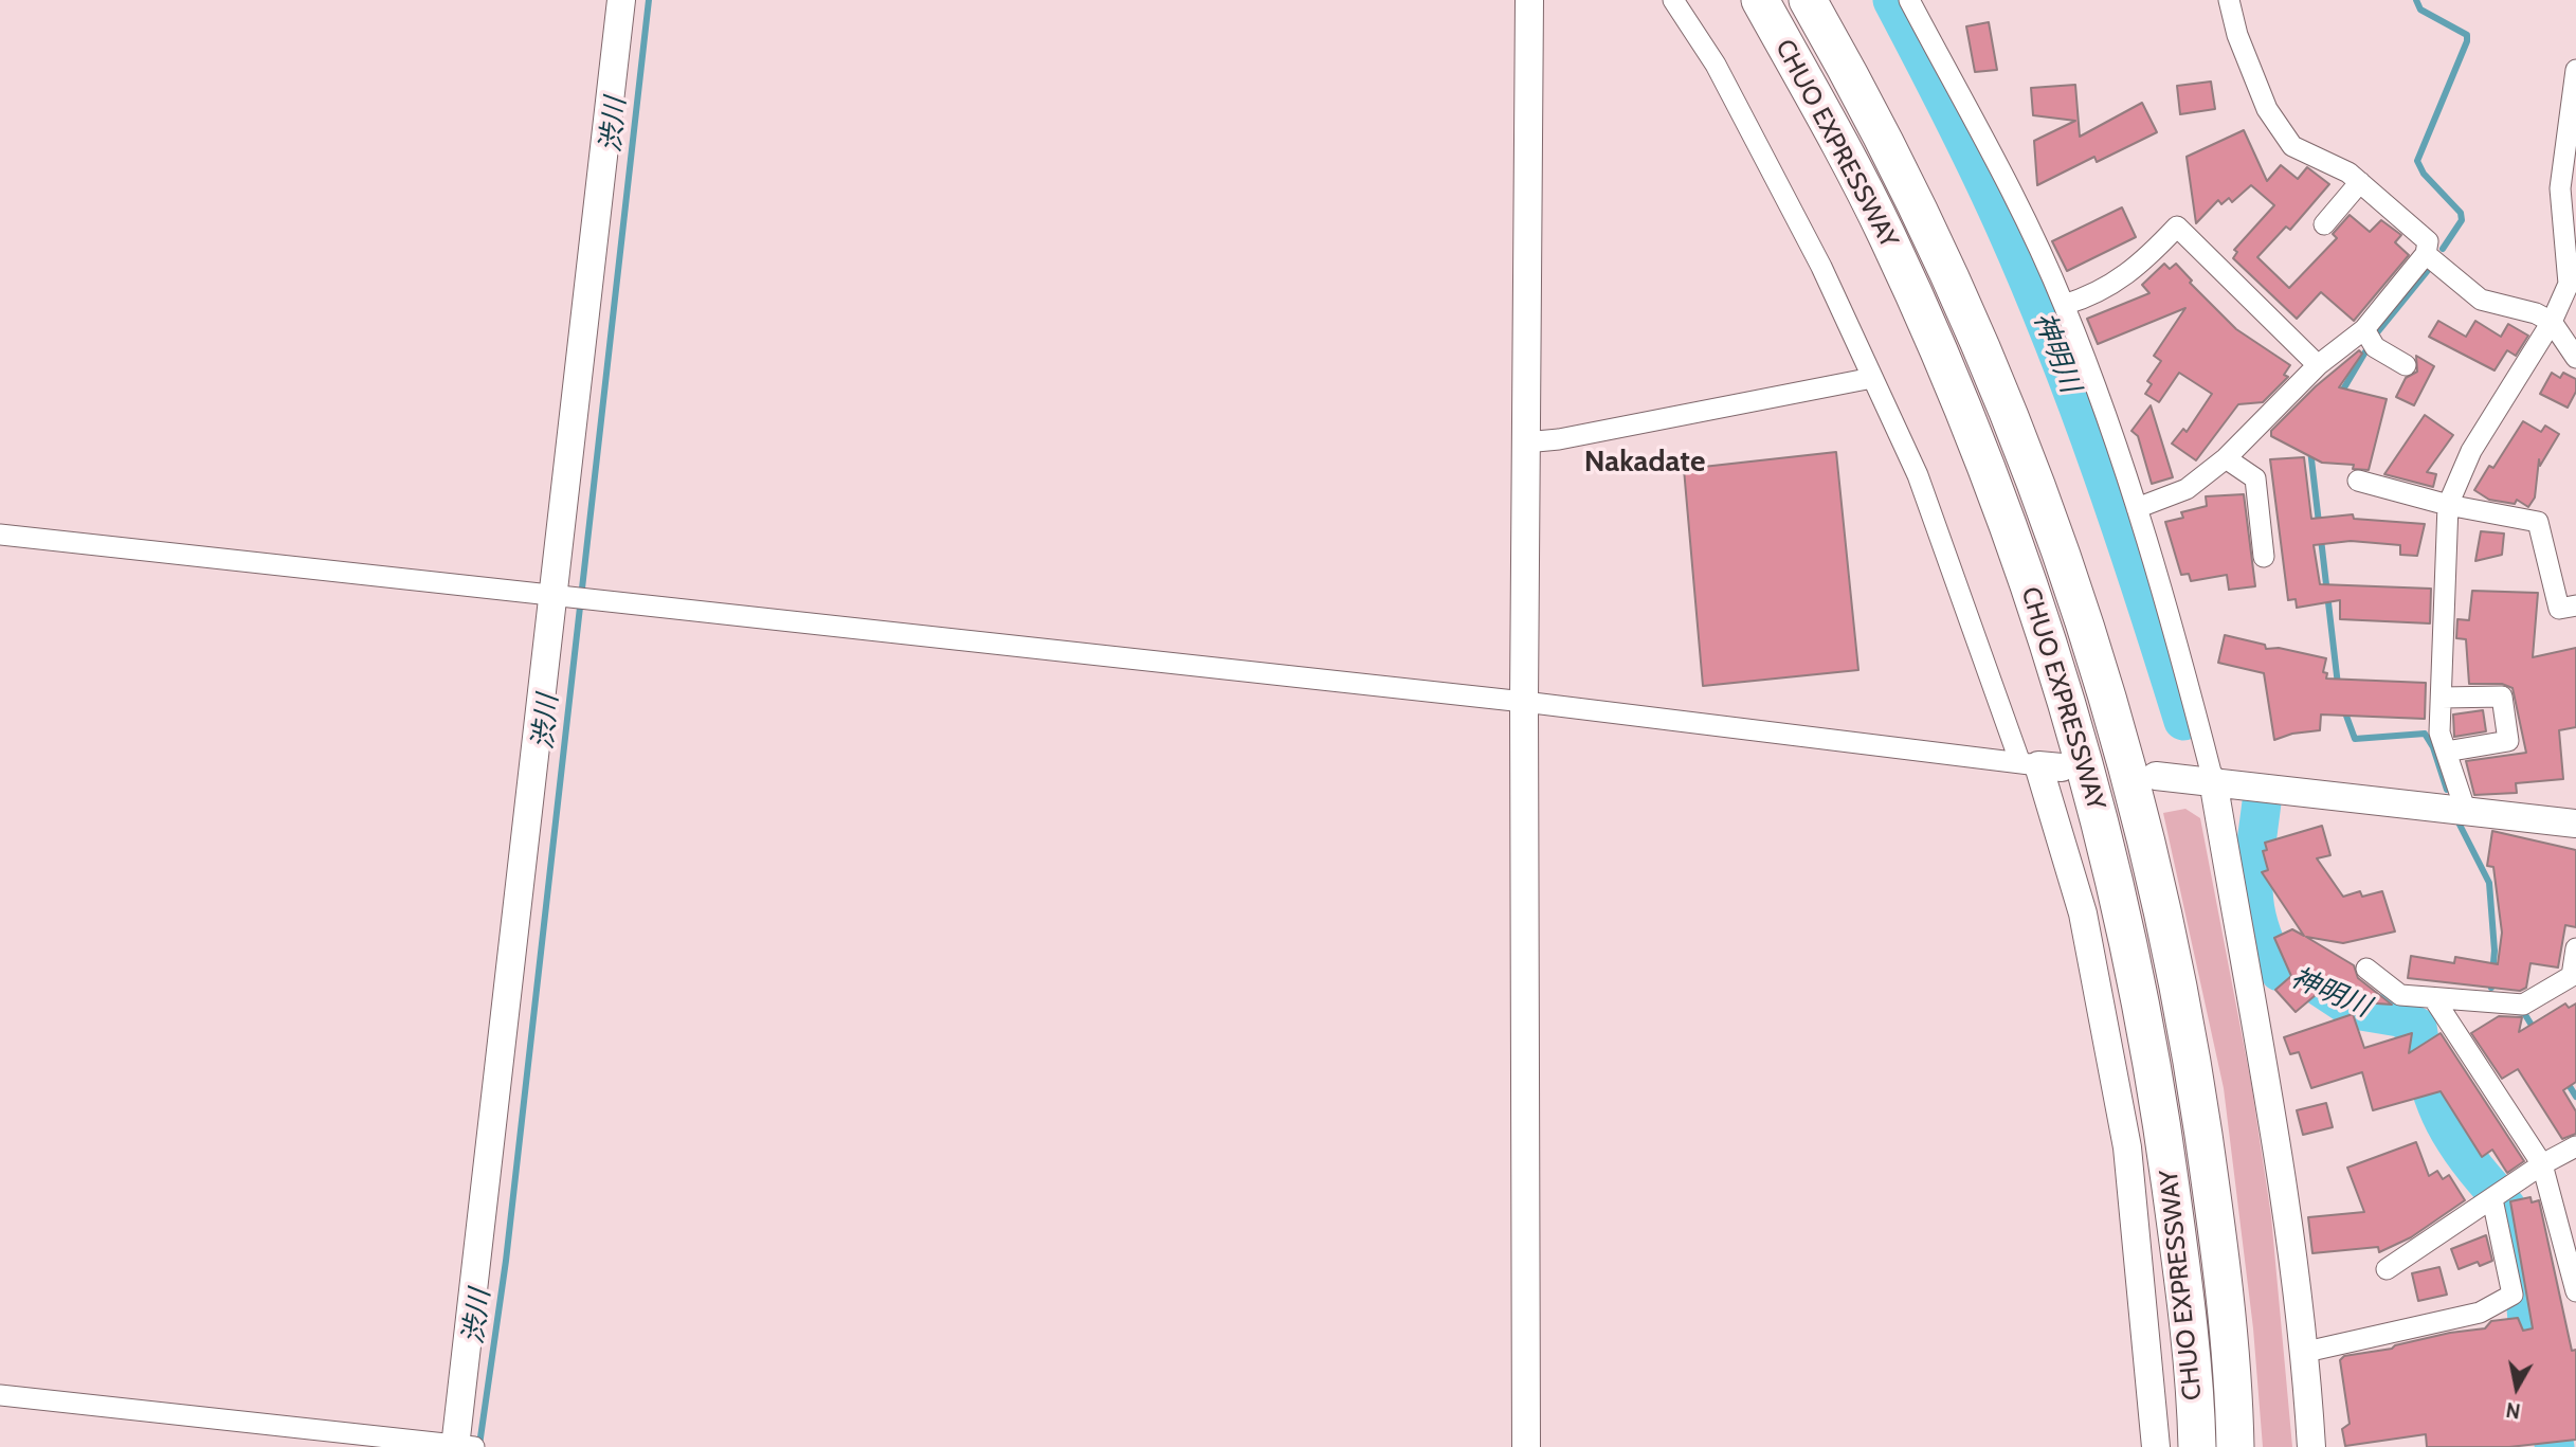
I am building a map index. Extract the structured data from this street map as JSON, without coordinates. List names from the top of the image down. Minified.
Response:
{"streets":{"highway":["CHUO EXPRESSWAY"]},"districts":["Nakadate"],"water":["渋川","神明川"],"north":"bottom"}
